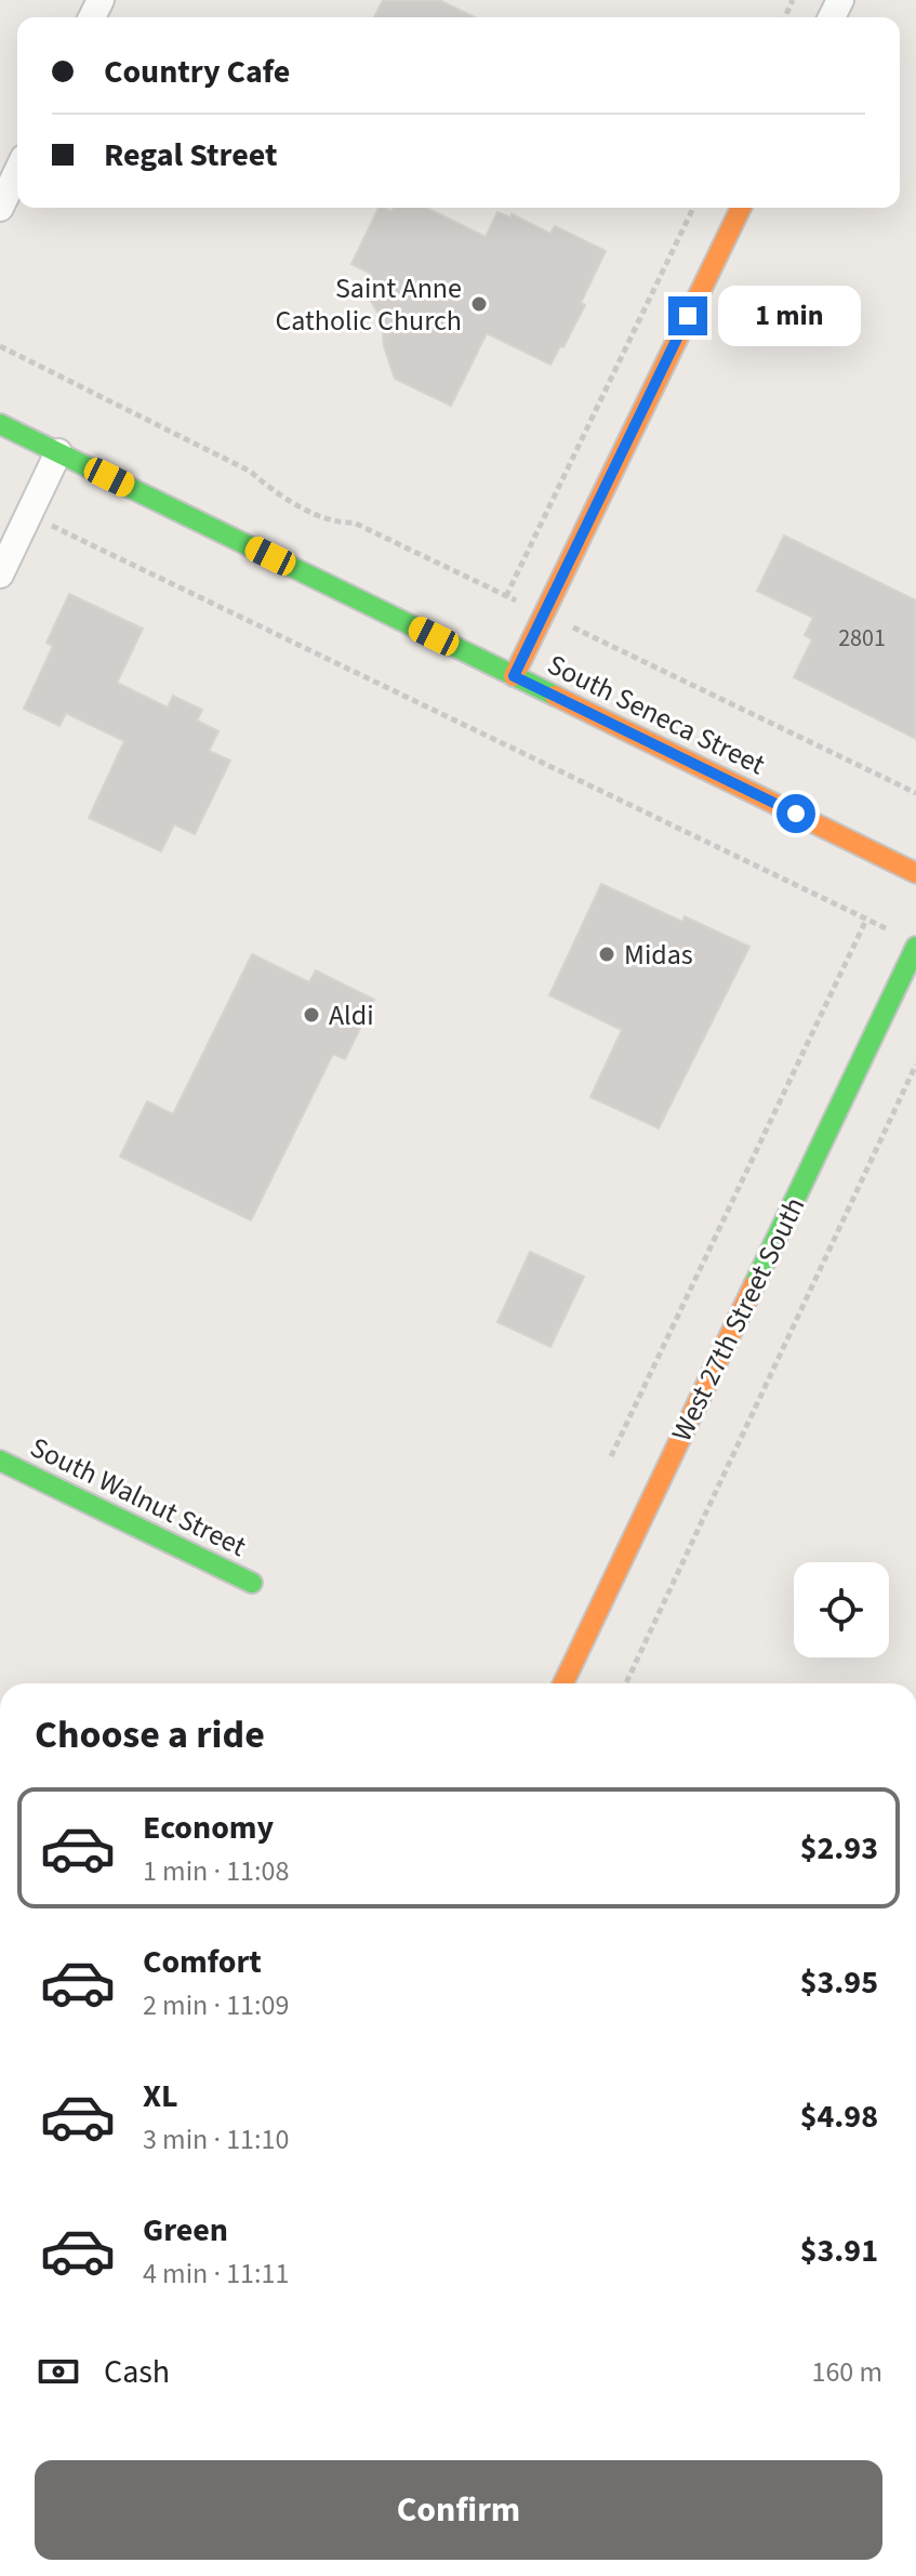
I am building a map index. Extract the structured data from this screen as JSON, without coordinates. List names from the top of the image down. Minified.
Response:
{"streets":{"street":["South Seneca Street","West 27th Street South","South Walnut Street"]},"places":["Saint Anne Catholic Church","Midas","Aldi"],"house_numbers":["2801"],"page":{"banner":["Country Cafe","Regal Street"],"bubble":"1 min","heading":"Choose a ride","list":[{"name":"Economy","note":"1 min · 11:08","value":"$2.93"},{"name":"Comfort","note":"2 min · 11:09","value":"$3.95"},{"name":"XL","note":"3 min · 11:10","value":"$4.98"},{"name":"Green","note":"4 min · 11:11","value":"$3.91"}],"pay":["Cash","160 m"],"buttons":"Confirm"}}
